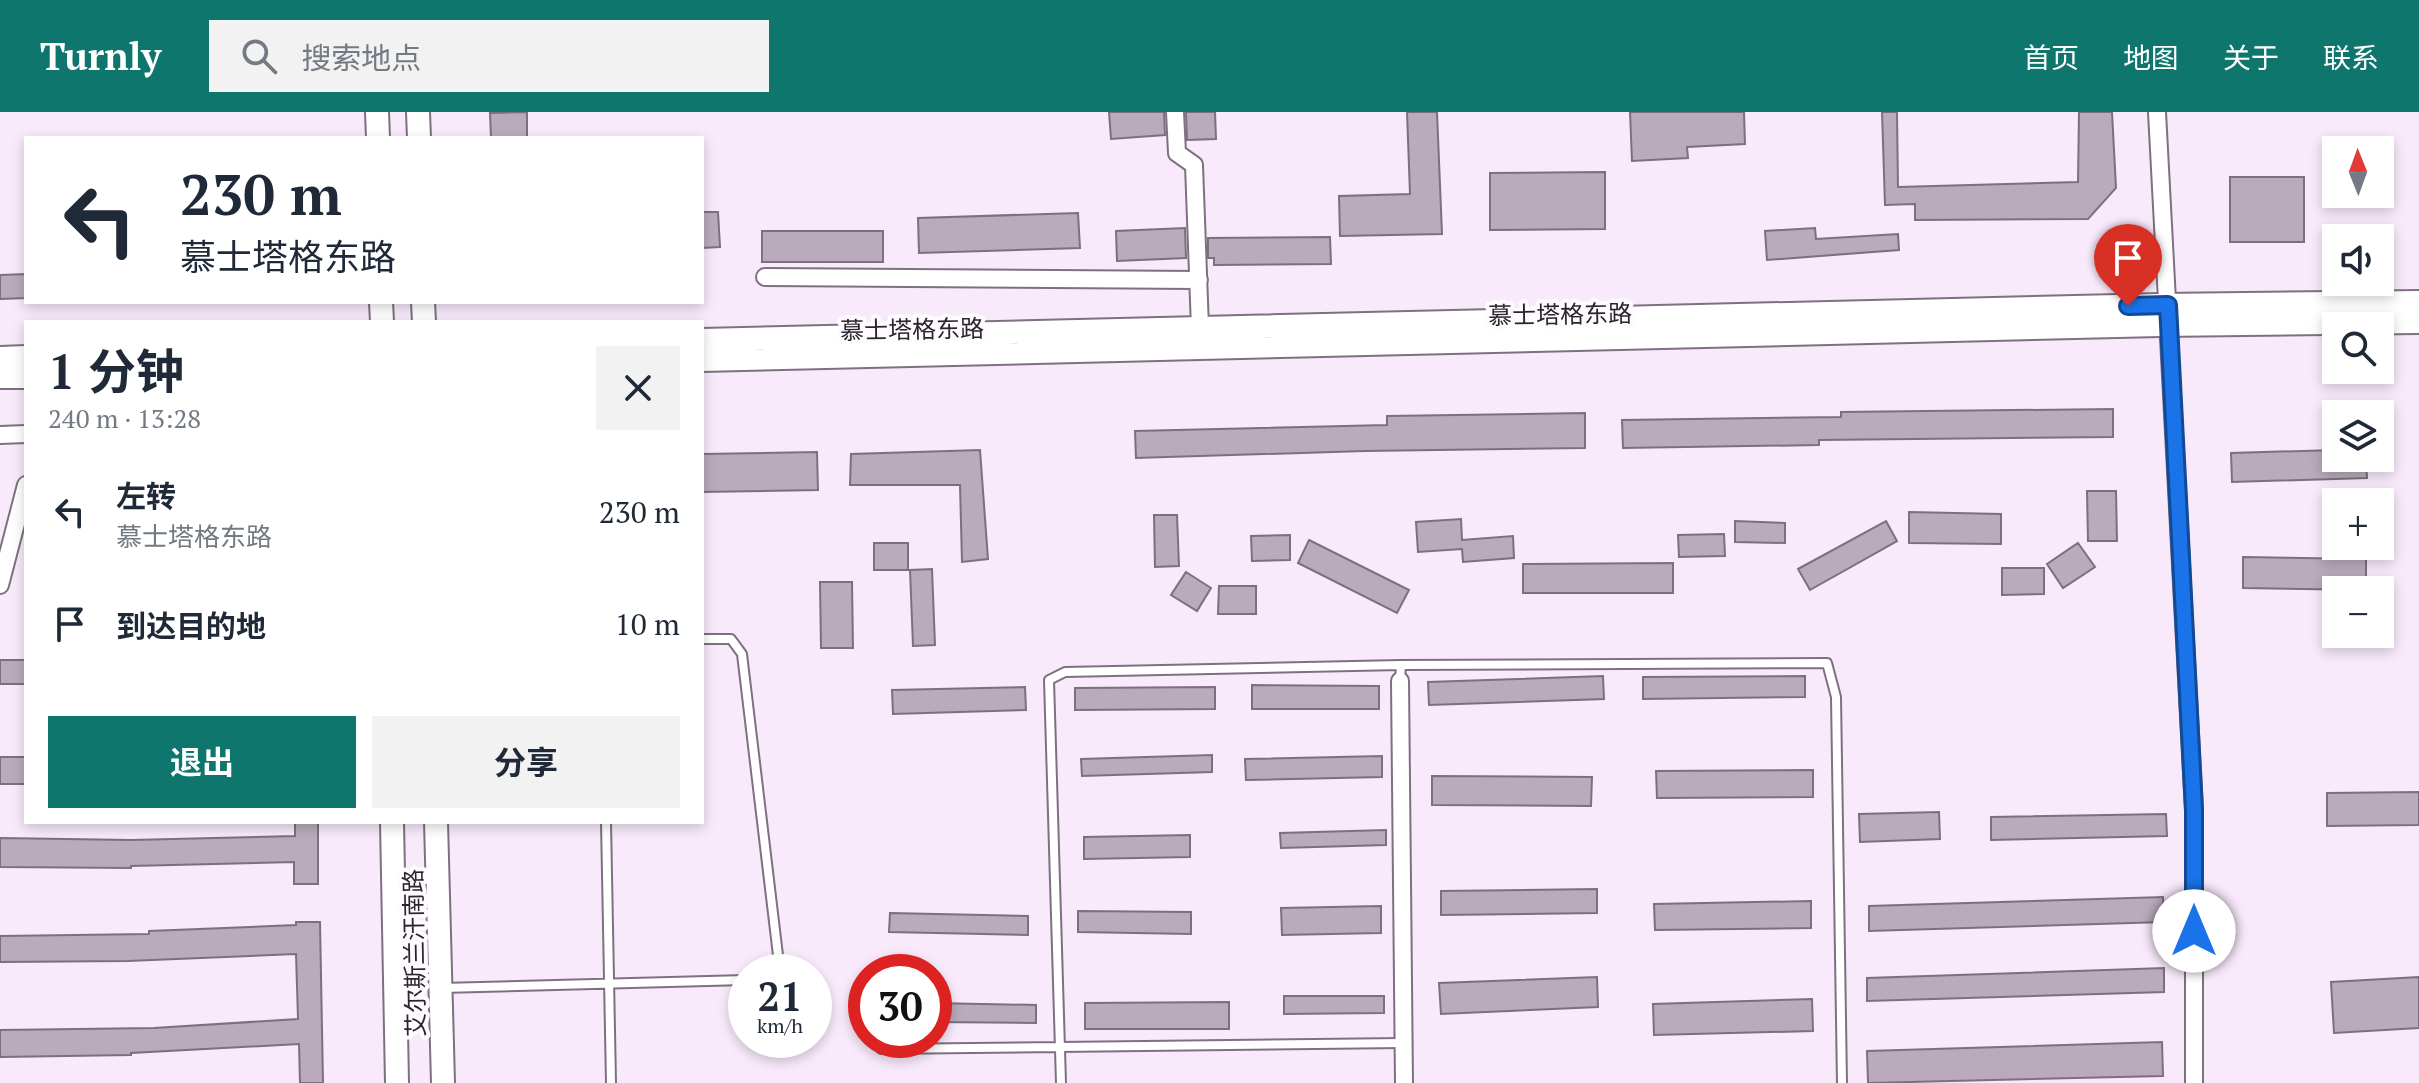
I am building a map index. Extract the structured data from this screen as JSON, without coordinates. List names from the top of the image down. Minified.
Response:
{"streets":{"main road":["慕士塔格东路","艾尔斯兰汗南路"]},"north":"top","page":{"header":"Turnly","search":"搜索地点","nav":["首页","地图","关于","联系"],"map_buttons":["+","−"],"turn":["230 m","慕士塔格东路"],"heading":["1 分钟","240 m · 13:28"],"list":[{"name":"左转","note":"慕士塔格东路","value":"230 m"},{"name":"到达目的地","value":"10 m"}],"buttons":["退出","分享"],"speed":"21 km/h","limit":"30"}}
